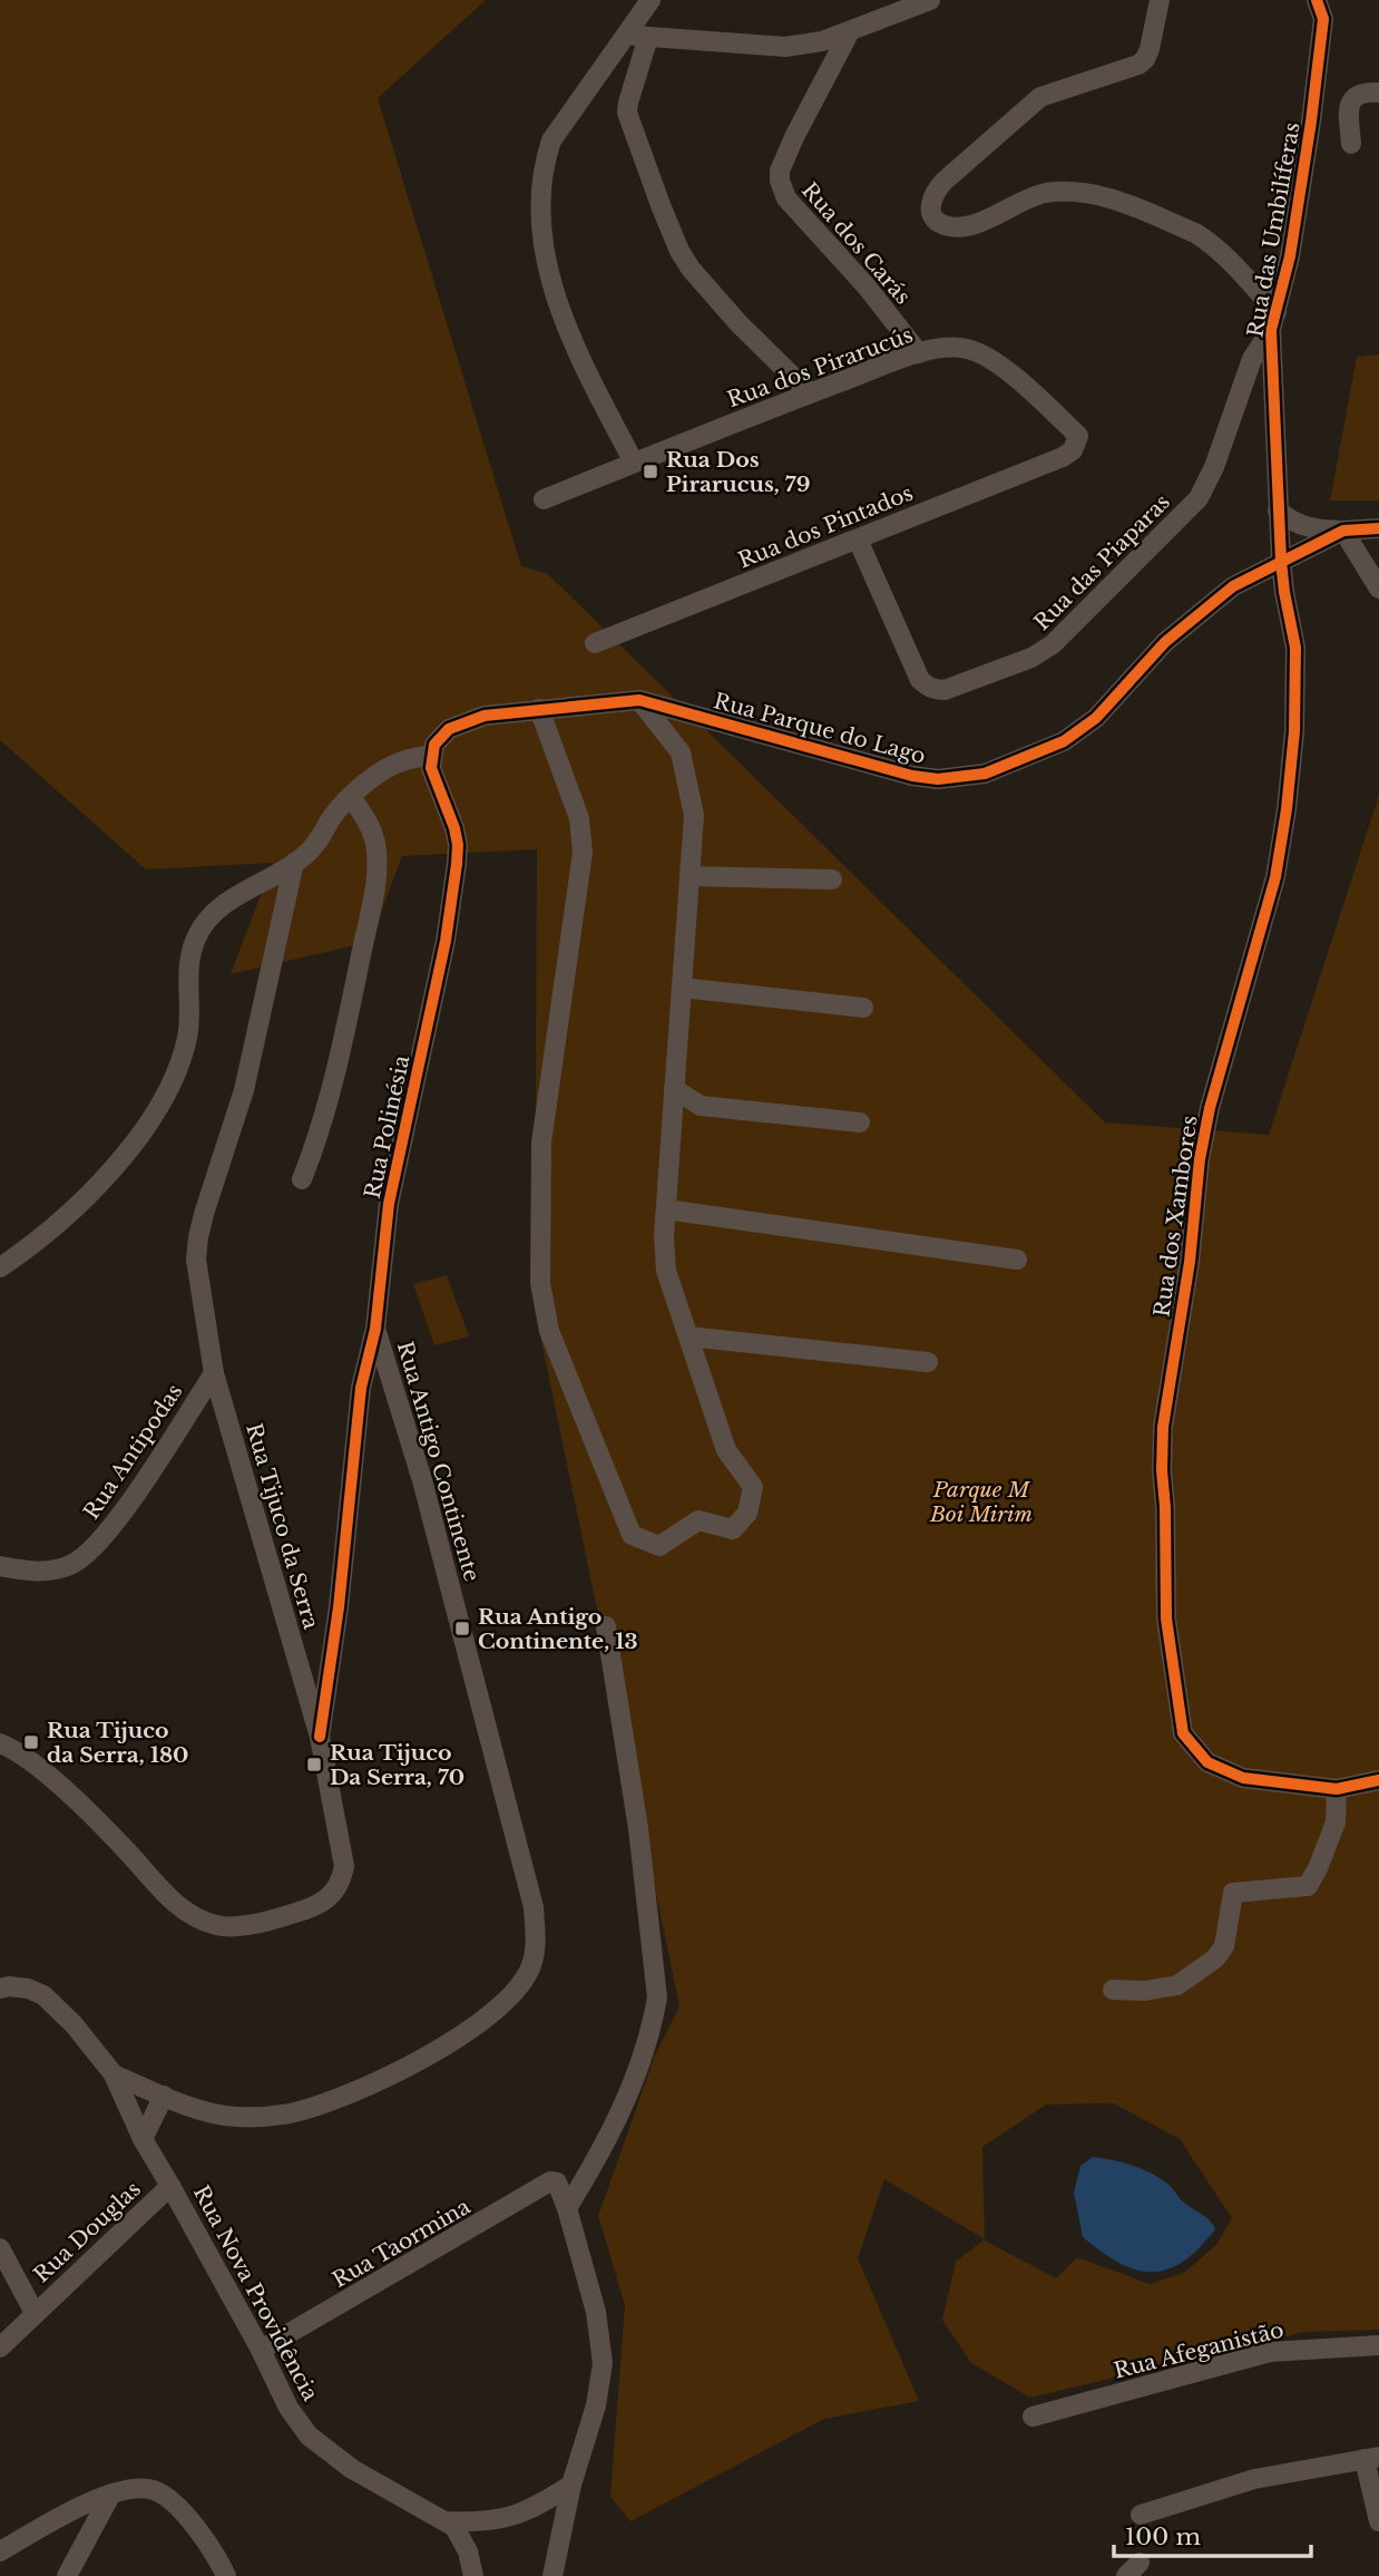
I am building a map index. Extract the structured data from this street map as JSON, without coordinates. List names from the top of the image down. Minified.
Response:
{"streets":{"street":["Rua das Umbilíferas","Rua dos Carás","Rua dos Pirarucús","Rua dos Pintados","Rua das Piaparas","Rua Parque do Lago","Rua Polinésia","Rua dos Xambores","Rua Antipodas","Rua Antigo Continente","Rua Tijuco da Serra","Rua Douglas","Rua Taormina","Rua Nova Providência","Rua Afeganistão"]},"crossings":[["Rua das Umbilíferas","Rua das Piaparas"],["Rua das Umbilíferas","Rua Parque do Lago"],["Rua das Umbilíferas","Rua dos Xambores"],["Rua dos Carás","Rua dos Pirarucús"],["Rua dos Pirarucús","Rua dos Pintados"],["Rua dos Pintados","Rua das Piaparas"],["Rua Parque do Lago","Rua dos Xambores"],["Rua Polinésia","Rua Antigo Continente"],["Rua Polinésia","Rua Tijuco da Serra"],["Rua Antipodas","Rua Tijuco da Serra"],["Rua Antigo Continente","Rua Nova Providência"],["Rua Douglas","Rua Nova Providência"],["Rua Taormina","Rua Nova Providência"]],"parks":["Parque M Boi Mirim"],"places":{"transit":["Rua Dos Pirarucus, 79","Rua Antigo Continente, 13","Rua Tijuco da Serra, 180","Rua Tijuco Da Serra, 70"]},"scale_bar":"100 m"}
